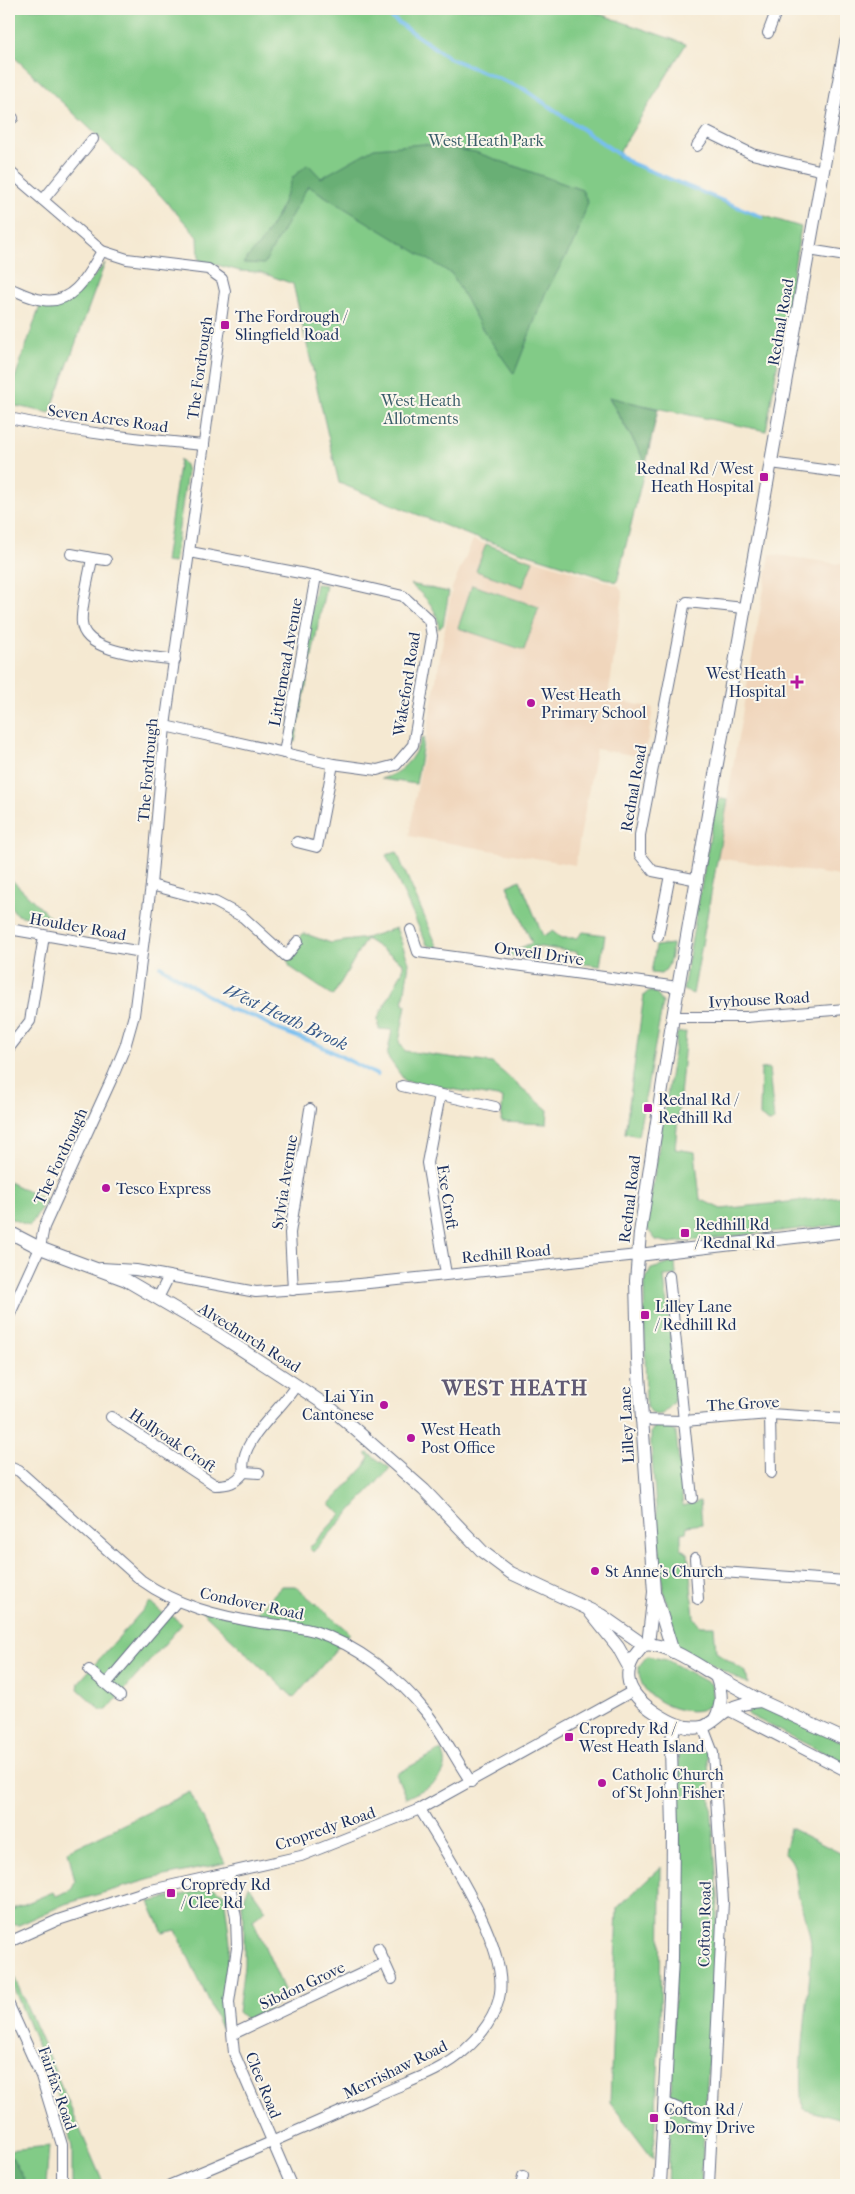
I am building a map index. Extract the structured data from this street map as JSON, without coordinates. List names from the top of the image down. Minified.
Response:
{"streets":{"street":["Rednal Road","The Fordrough","Seven Acres Road","Littlemead Avenue","Wakeford Road","Houldey Road","Orwell Drive","Ivyhouse Road","Sylvia Avenue","Exe Croft","Redhill Road","Alvechurch Road","The Grove","Lilley Lane","Hollyoak Croft","Condover Road","Cropredy Road","Cofton Road","Sibdon Grove","Merrishaw Road","Clee Road","Fairfax Road"]},"crossings":[["Rednal Road","Orwell Drive"],["Rednal Road","Ivyhouse Road"],["Rednal Road","Redhill Road"],["Rednal Road","Lilley Lane"],["The Fordrough","Seven Acres Road"],["The Fordrough","Wakeford Road"],["The Fordrough","Houldey Road"],["The Fordrough","Redhill Road"],["Littlemead Avenue","Wakeford Road"],["Sylvia Avenue","Redhill Road"],["Exe Croft","Redhill Road"],["Redhill Road","Alvechurch Road"],["Redhill Road","Lilley Lane"],["Alvechurch Road","Lilley Lane"],["Alvechurch Road","Hollyoak Croft"],["Alvechurch Road","Cropredy Road"],["Alvechurch Road","Cofton Road"],["The Grove","Lilley Lane"],["Lilley Lane","Cropredy Road"],["Lilley Lane","Cofton Road"],["Condover Road","Cropredy Road"],["Cropredy Road","Cofton Road"],["Cropredy Road","Merrishaw Road"],["Cropredy Road","Clee Road"],["Sibdon Grove","Clee Road"],["Merrishaw Road","Clee Road"]],"districts":["WEST HEATH"],"water":["West Heath Brook"],"parks":["West Heath Park","West Heath Allotments"],"places":{"transit":["The Fordrough / Slingfield Road","Rednal Rd / West Heath Hospital","Rednal Rd / Redhill Rd","Redhill Rd / Rednal Rd","Lilley Lane / Redhill Rd","Cropredy Rd / West Heath Island","Cropredy Rd / Clee Rd","Cofton Rd / Dormy Drive"],"health":["West Heath Hospital"],"other":["West Heath Primary School","Tesco Express","Lai Yin Cantonese","West Heath Post Office","St Anne's Church","Catholic Church of St John Fisher"]}}
